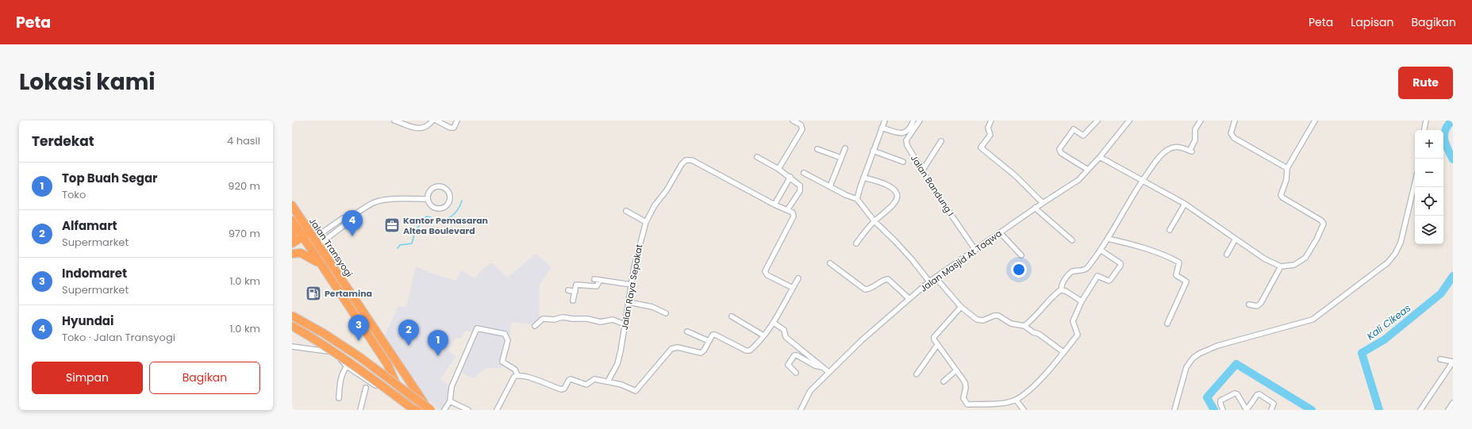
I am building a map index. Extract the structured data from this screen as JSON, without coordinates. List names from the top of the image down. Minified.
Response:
{"streets":{"highway":["Jalan Transyogi"],"street":["Jalan Bandung I","Jalan Masjid At Taqwa","Jalan Raya Sepakat"]},"crossings":[["Jalan Bandung I","Jalan Masjid At Taqwa"]],"water":["Kali Cikeas"],"places":{"office":["Kantor Pemasaran Altea Boulevard"],"fuel station":["Pertamina"]},"page":{"header":"Peta","nav":["Peta","Lapisan","Bagikan"],"title":"Lokasi kami","buttons":["Rute",["Simpan","Bagikan"]],"heading":["Terdekat","4 hasil"],"map_buttons":["+","−"],"list":[{"mark":"1","name":"Top Buah Segar","note":"Toko","value":"920 m"},{"mark":"2","name":"Alfamart","note":"Supermarket","value":"970 m"},{"mark":"3","name":"Indomaret","note":"Supermarket","value":"1.0 km"},{"mark":"4","name":"Hyundai","note":"Toko · Jalan Transyogi","value":"1.0 km"}],"pins":["4","3","2","1"]}}
